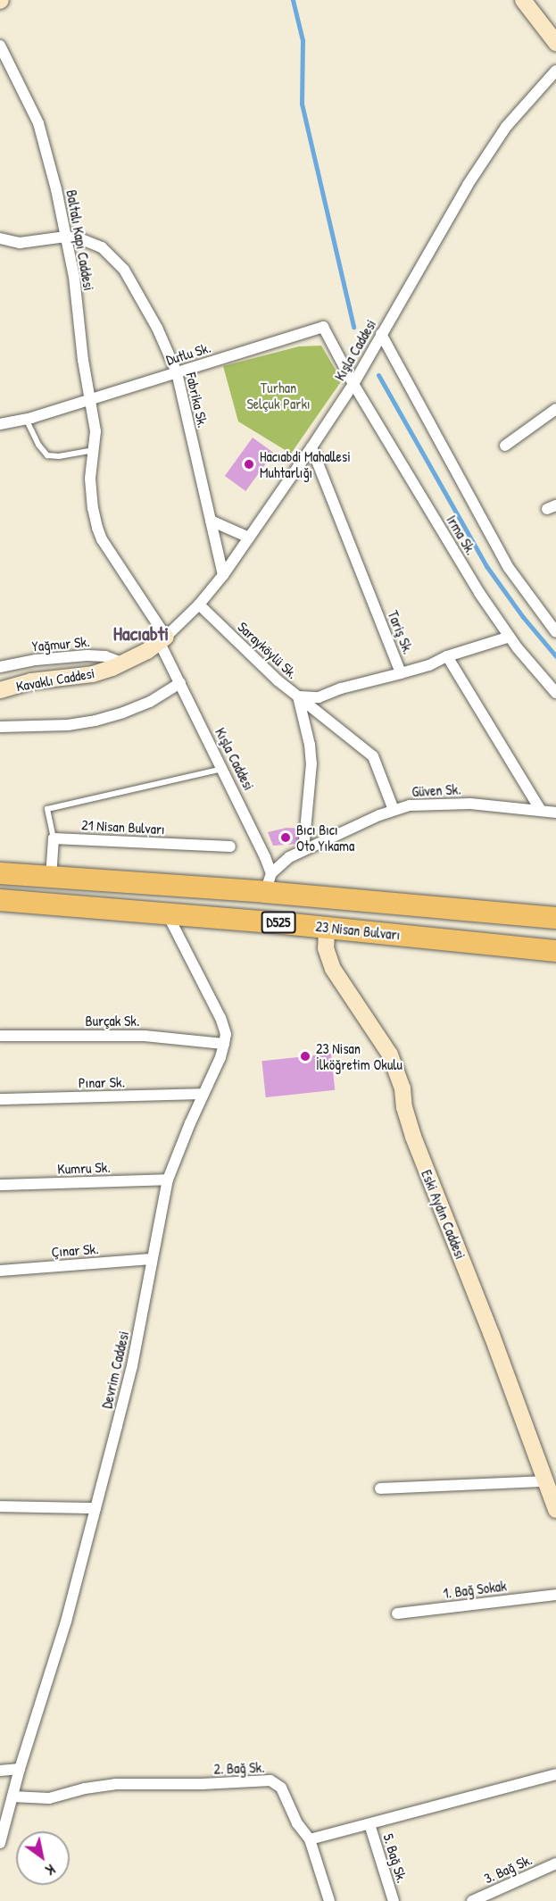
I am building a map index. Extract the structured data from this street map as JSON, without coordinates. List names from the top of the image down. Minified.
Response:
{"streets":{"highway":["D525","23 Nisan Bulvarı"],"street":["Baltalı Kapı Caddesi","Kışla Caddesi","Dutlu Sk.","Fabrika Sk.","Irma Sk.","Tariş Sk.","Yağmur Sk.","Sarayköylü Sk.","Kavaklı Caddesi","Güven Sk.","21 Nisan Bulvarı","Burçak Sk.","Pınar Sk.","Kumru Sk.","Eski Aydın Caddesi","Çınar Sk.","Devrim Caddesi","1. Bağ Sokak","2. Bağ Sk.","5. Bağ Sk.","3. Bağ Sk."]},"crossings":[["Baltalı Kapı Caddesi","Kışla Caddesi"],["Baltalı Kapı Caddesi","Dutlu Sk."],["Baltalı Kapı Caddesi","Fabrika Sk."],["Baltalı Kapı Caddesi","Kavaklı Caddesi"],["Kışla Caddesi","Dutlu Sk."],["Kışla Caddesi","Fabrika Sk."],["Kışla Caddesi","Irma Sk."],["Kışla Caddesi","Tariş Sk."],["Kışla Caddesi","Sarayköylü Sk."],["Kışla Caddesi","Kavaklı Caddesi"],["Kışla Caddesi","Güven Sk."],["Kışla Caddesi","23 Nisan Bulvarı"],["Dutlu Sk.","Fabrika Sk."],["Dutlu Sk.","Irma Sk."],["Irma Sk.","Tariş Sk."],["Yağmur Sk.","Kavaklı Caddesi"],["Sarayköylü Sk.","Güven Sk."],["Güven Sk.","23 Nisan Bulvarı"],["23 Nisan Bulvarı","Eski Aydın Caddesi"],["23 Nisan Bulvarı","Devrim Caddesi"],["Burçak Sk.","Devrim Caddesi"],["Pınar Sk.","Devrim Caddesi"],["Kumru Sk.","Devrim Caddesi"],["Çınar Sk.","Devrim Caddesi"],["Devrim Caddesi","2. Bağ Sk."]],"districts":["Hacıabti"],"parks":["Turhan Selçuk Parkı"],"places":["Hacıabdi Mahallesi Muhtarlığı","Bıcı Bıcı Oto Yıkama","23 Nisan İlköğretim Okulu"],"north":"bottom right"}
